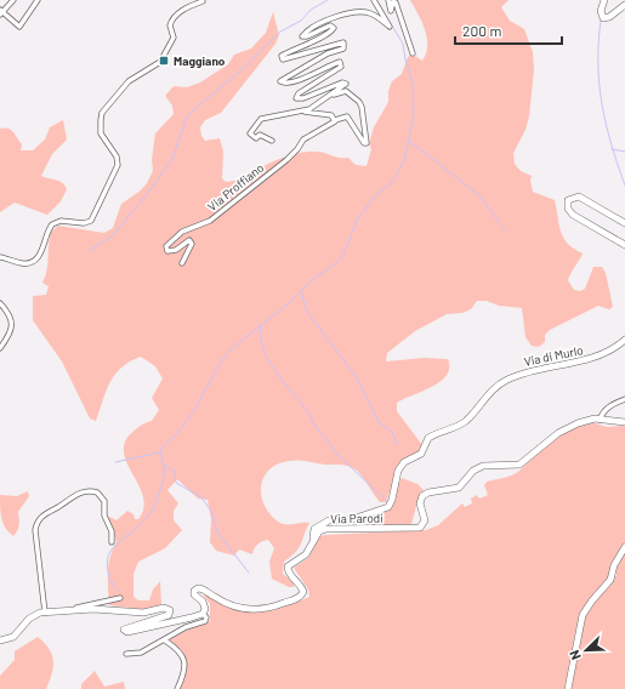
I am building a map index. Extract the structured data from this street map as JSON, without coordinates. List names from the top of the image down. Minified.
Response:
{"streets":{"street":["Via Proffiano","Via di Murlo","Via Parodi"]},"crossings":[["Via di Murlo","Via Parodi"]],"places":{"transit":["Maggiano"]},"scale_bar":"200 m","north":"bottom left"}
